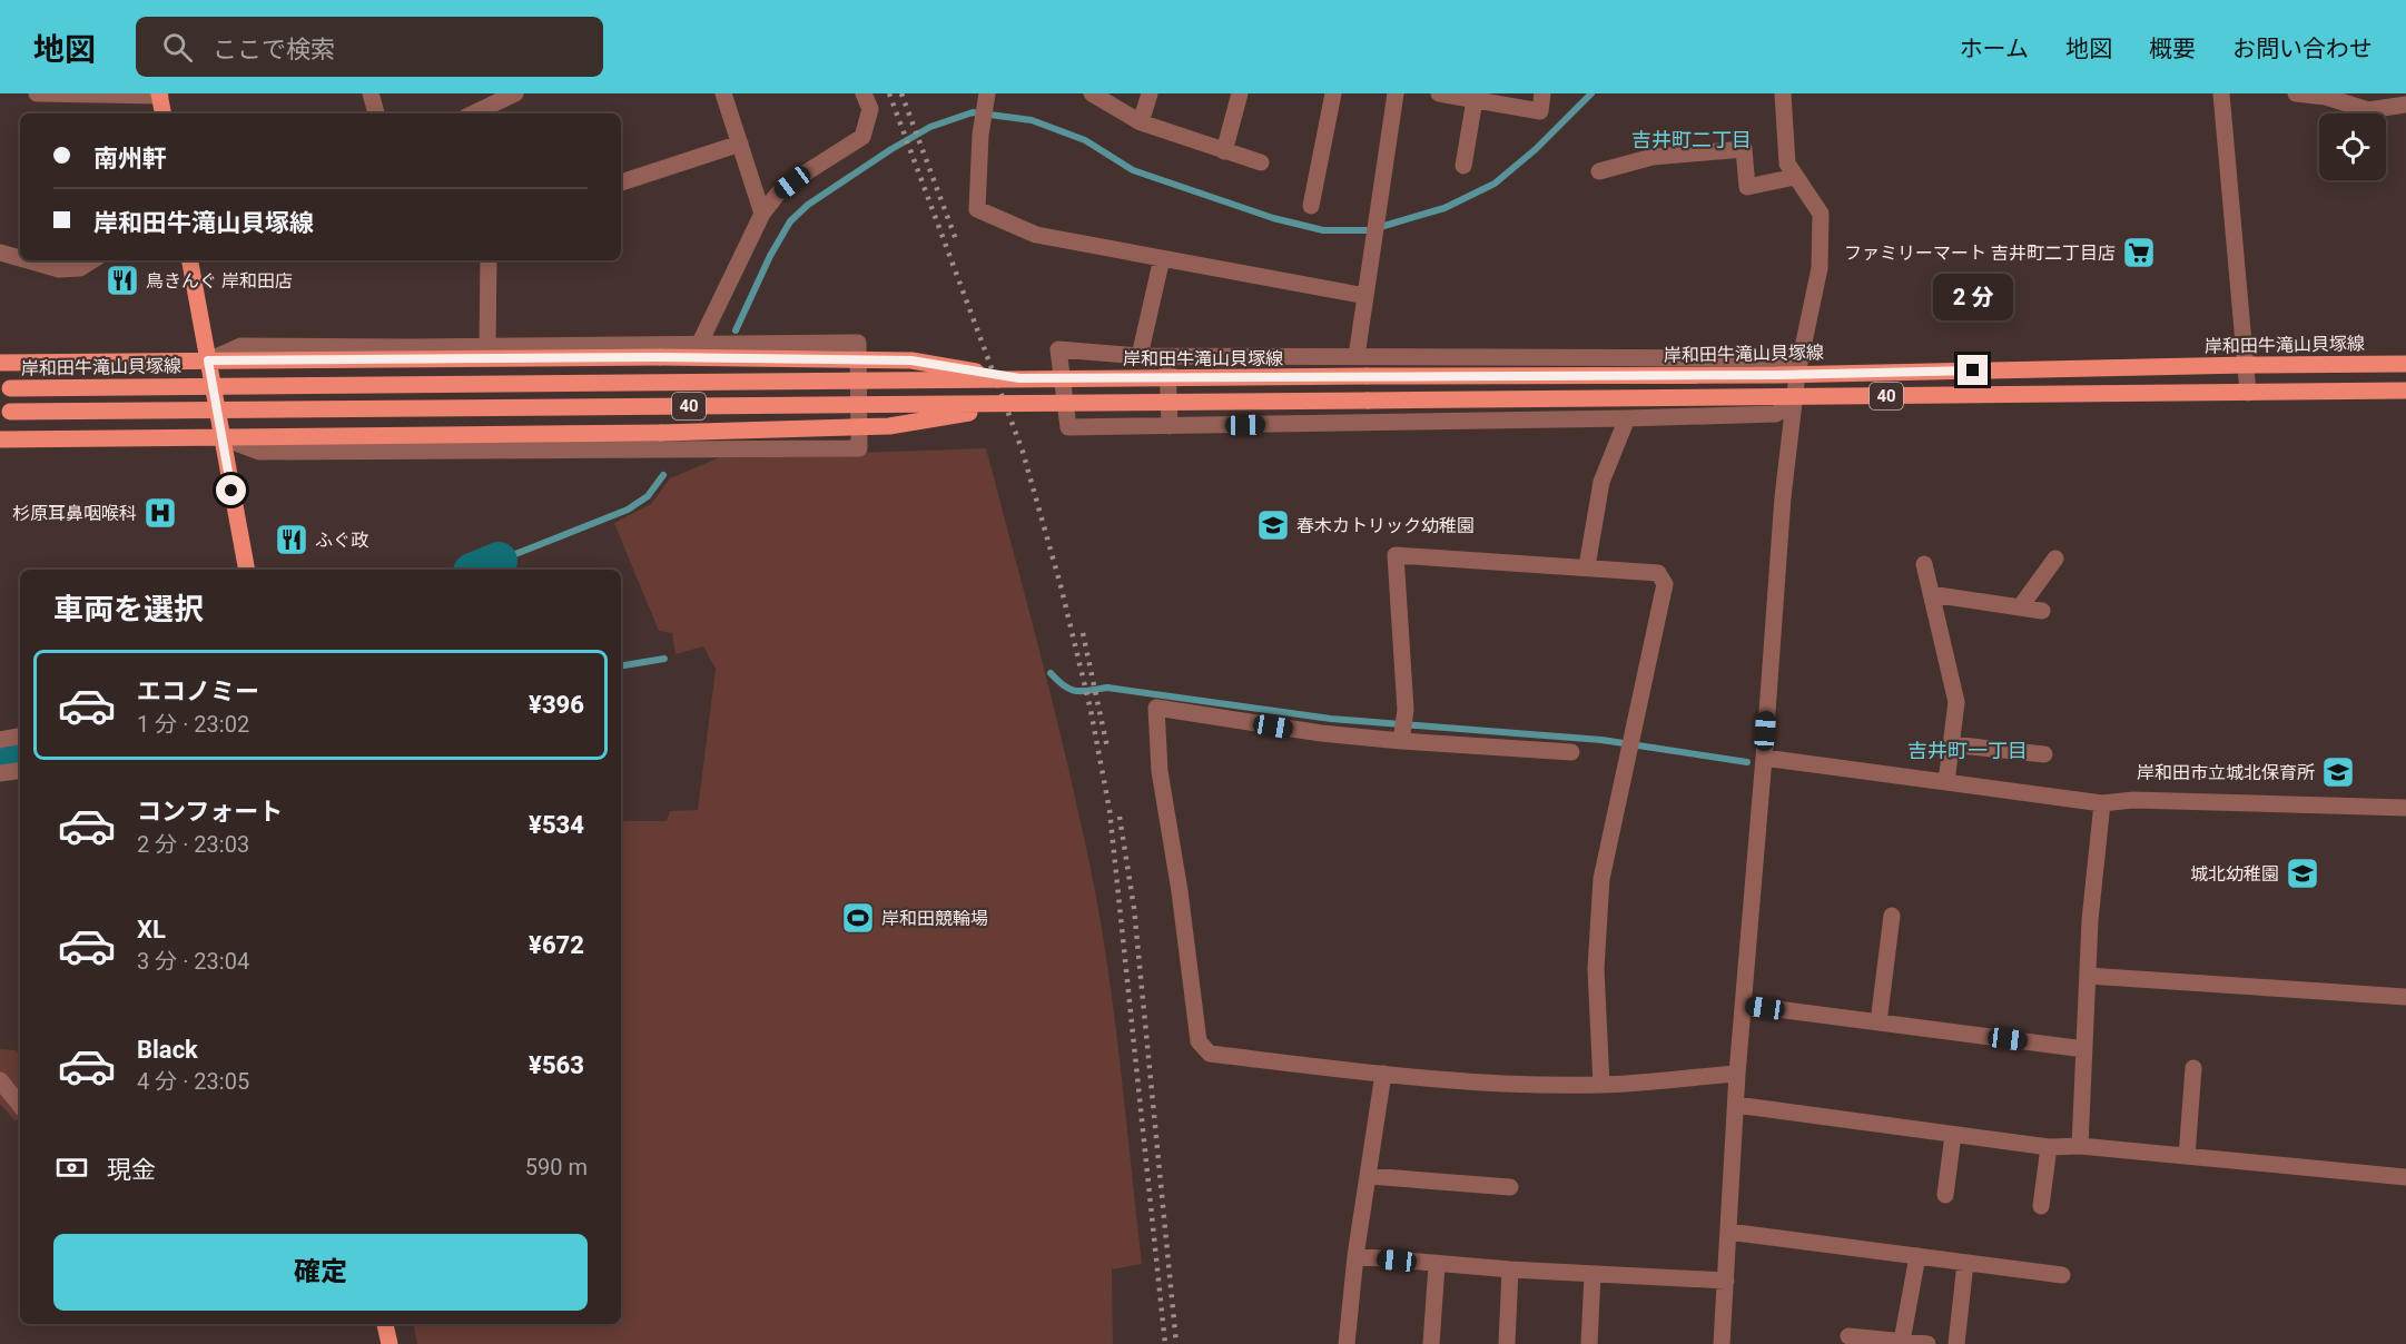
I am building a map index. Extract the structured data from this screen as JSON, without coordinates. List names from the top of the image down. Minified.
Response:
{"streets":{"main road":["岸和田牛滝山貝塚線","40"]},"districts":["吉井町二丁目","吉井町一丁目"],"places":{"supermarket":["ファミリーマート 吉井町二丁目店"],"restaurant":["鳥きんぐ 岸和田店","ふぐ政"],"hospital":["杉原耳鼻咽喉科"],"school or university":["春木カトリック幼稚園","岸和田市立城北保育所","城北幼稚園"],"sports":["岸和田競輪場"]},"page":{"header":"地図","search":"ここで検索","nav":["ホーム","地図","概要","お問い合わせ"],"banner":["南州軒","岸和田牛滝山貝塚線"],"bubble":"2 分","heading":"車両を選択","list":[{"name":"エコノミー","note":"1 分 · 23:02","value":"¥396"},{"name":"コンフォート","note":"2 分 · 23:03","value":"¥534"},{"name":"XL","note":"3 分 · 23:04","value":"¥672"},{"name":"Black","note":"4 分 · 23:05","value":"¥563"}],"pay":["現金","590 m"],"buttons":"確定"}}
